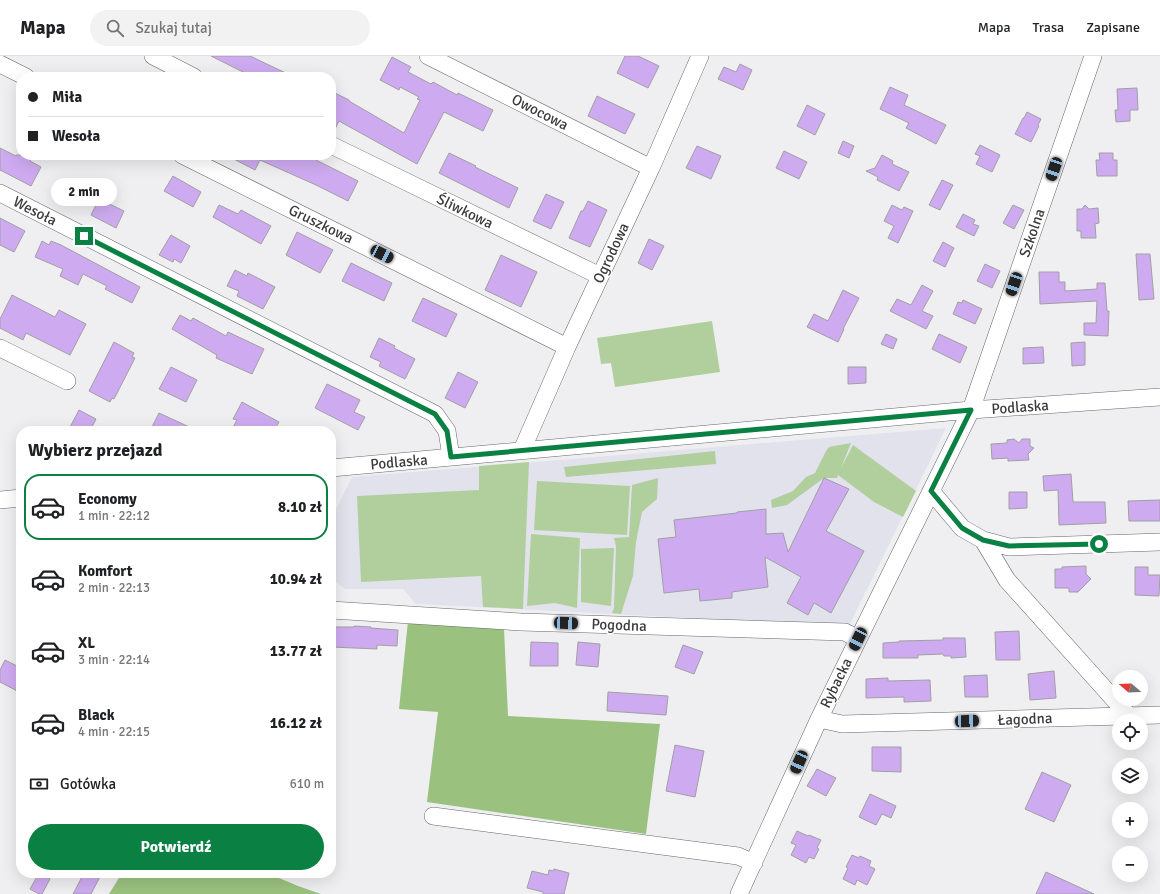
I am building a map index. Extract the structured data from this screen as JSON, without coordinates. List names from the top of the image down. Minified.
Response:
{"streets":{"street":["Owocowa","Wesoła","Śliwkowa","Gruszkowa","Szkolna","Ogrodowa","Podlaska","Pogodna","Rybacka","Łagodna"]},"crossings":[["Owocowa","Ogrodowa"],["Wesoła","Podlaska"],["Śliwkowa","Ogrodowa"],["Gruszkowa","Ogrodowa"],["Szkolna","Podlaska"],["Szkolna","Rybacka"],["Ogrodowa","Podlaska"],["Podlaska","Rybacka"],["Pogodna","Rybacka"],["Rybacka","Łagodna"]],"north":"left","page":{"header":"Mapa","search":"Szukaj tutaj","nav":["Mapa","Trasa","Zapisane"],"banner":["Miła","Wesoła"],"bubble":"2 min","heading":"Wybierz przejazd","list":[{"name":"Economy","note":"1 min · 22:12","value":"8.10 zł"},{"name":"Komfort","note":"2 min · 22:13","value":"10.94 zł"},{"name":"XL","note":"3 min · 22:14","value":"13.77 zł"},{"name":"Black","note":"4 min · 22:15","value":"16.12 zł"}],"map_buttons":["+","−"],"pay":["Gotówka","610 m"],"buttons":"Potwierdź"}}
